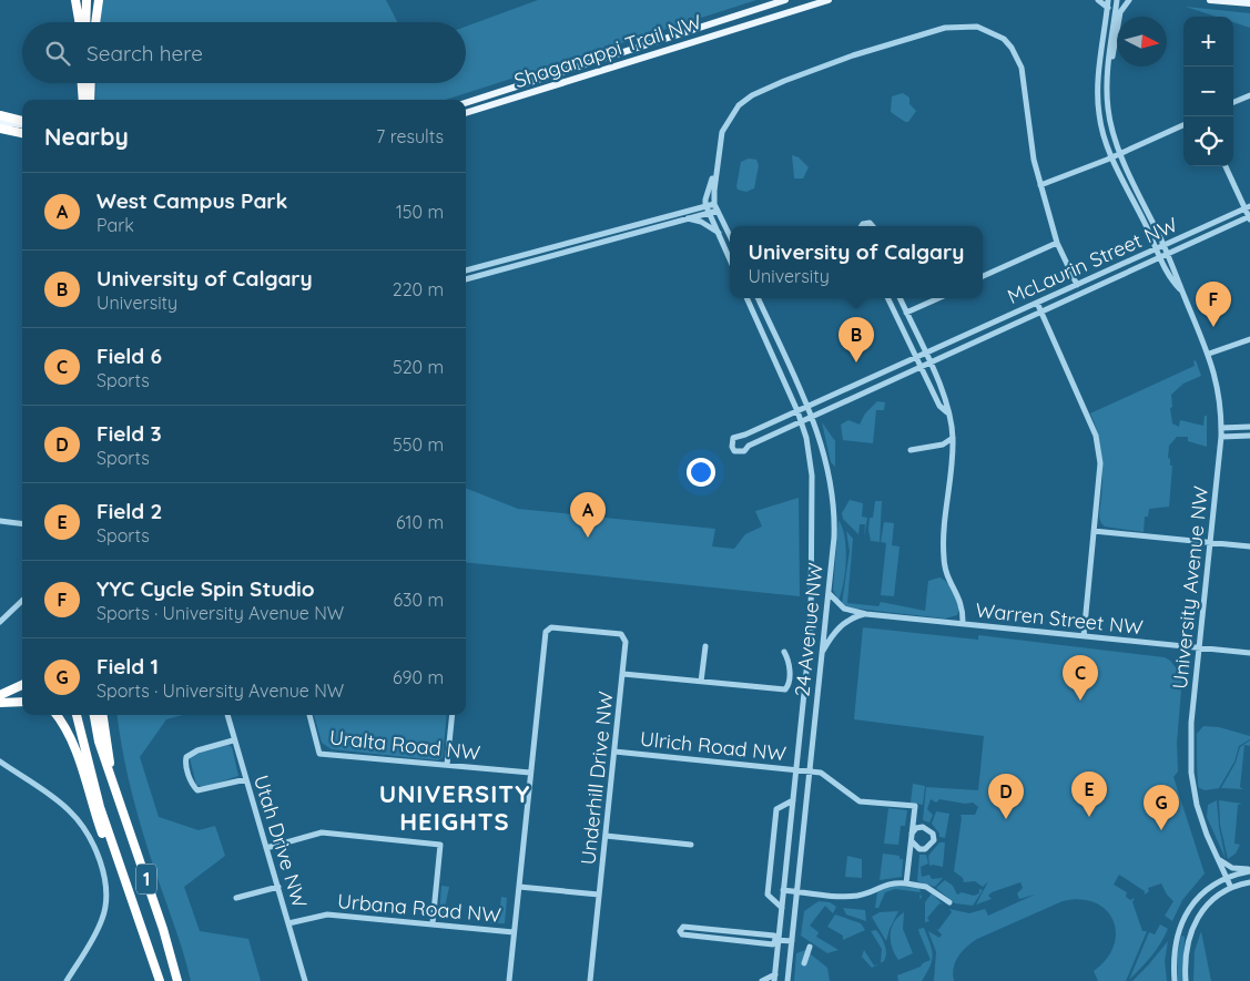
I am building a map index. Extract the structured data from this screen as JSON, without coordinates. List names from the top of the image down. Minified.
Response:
{"streets":{"highway":["1"],"main road":["Shaganappi Trail NW"],"street":["McLaurin Street NW","University Avenue NW","Warren Street NW","24 Avenue NW","Uralta Road NW","Ulrich Road NW","Underhill Drive NW","Utah Drive NW","Urbana Road NW"]},"crossings":[["McLaurin Street NW","University Avenue NW"],["McLaurin Street NW","24 Avenue NW"],["University Avenue NW","Warren Street NW"],["Warren Street NW","24 Avenue NW"],["24 Avenue NW","Ulrich Road NW"],["Ulrich Road NW","Underhill Drive NW"],["Utah Drive NW","Urbana Road NW"]],"districts":["UNIVERSITY HEIGHTS"],"north":"right","page":{"map_buttons":["+","−"],"search":"Search here","heading":["Nearby","7 results"],"list":[{"mark":"A","name":"West Campus Park","note":"Park","value":"150 m"},{"mark":"B","name":"University of Calgary","note":"University","value":"220 m"},{"mark":"C","name":"Field 6","note":"Sports","value":"520 m"},{"mark":"D","name":"Field 3","note":"Sports","value":"550 m"},{"mark":"E","name":"Field 2","note":"Sports","value":"610 m"},{"mark":"F","name":"YYC Cycle Spin Studio","note":"Sports · University Avenue NW","value":"630 m"},{"mark":"G","name":"Field 1","note":"Sports · University Avenue NW","value":"690 m"}],"popup":["University of Calgary","University"],"pins":["F","B","A","C","E","D","G"]}}
